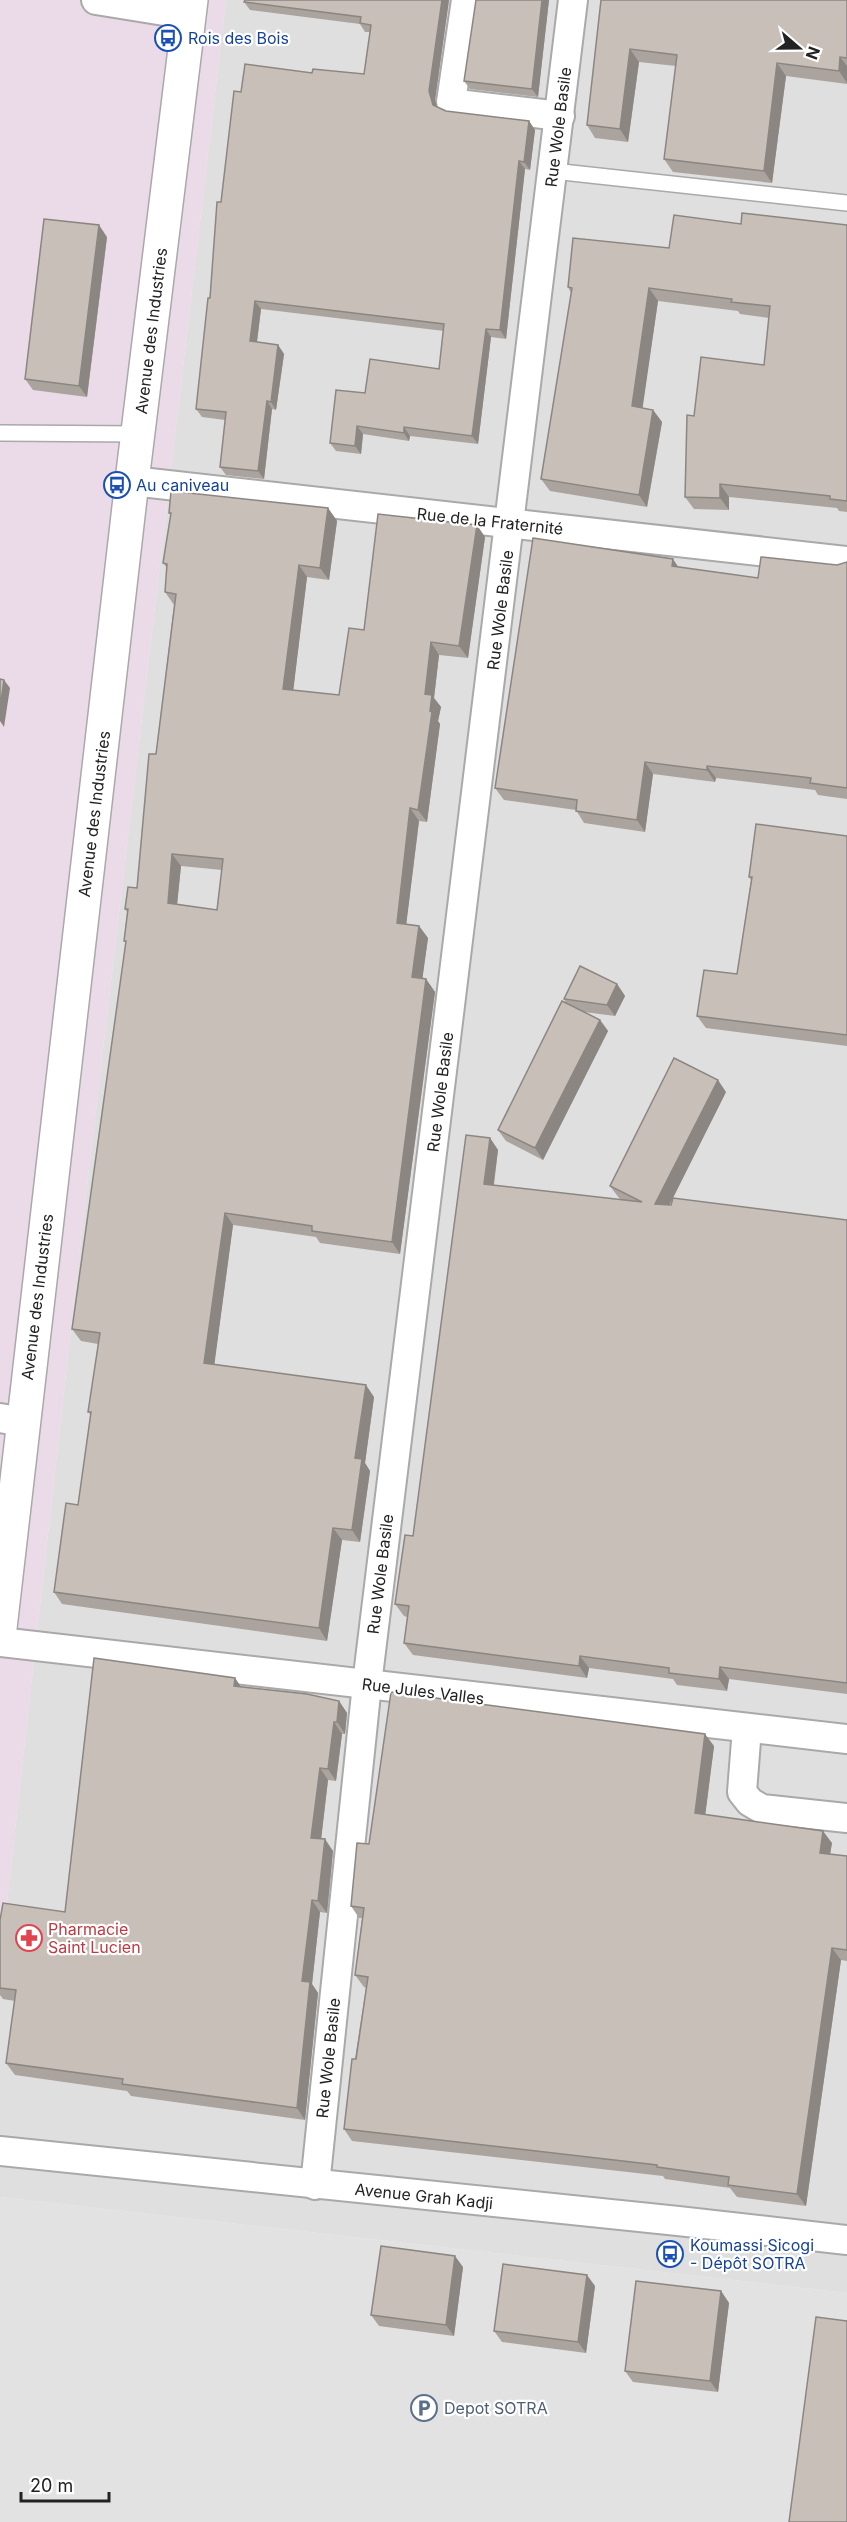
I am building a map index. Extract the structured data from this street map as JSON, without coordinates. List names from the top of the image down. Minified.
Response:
{"streets":{"street":["Rue Wole Basile","Avenue des Industries","Rue de la Fraternité","Rue Jules Valles","Avenue Grah Kadji"]},"crossings":[["Rue Wole Basile","Rue de la Fraternité"],["Rue Wole Basile","Rue Jules Valles"],["Rue Wole Basile","Avenue Grah Kadji"],["Avenue des Industries","Rue de la Fraternité"]],"places":{"bus stop":["Rois des Bois","Au caniveau","Koumassi Sicogi - Dépôt SOTRA"],"pharmacy":["Pharmacie Saint Lucien"],"parking":["Depot SOTRA"]},"scale_bar":"20 m","north":"right"}
